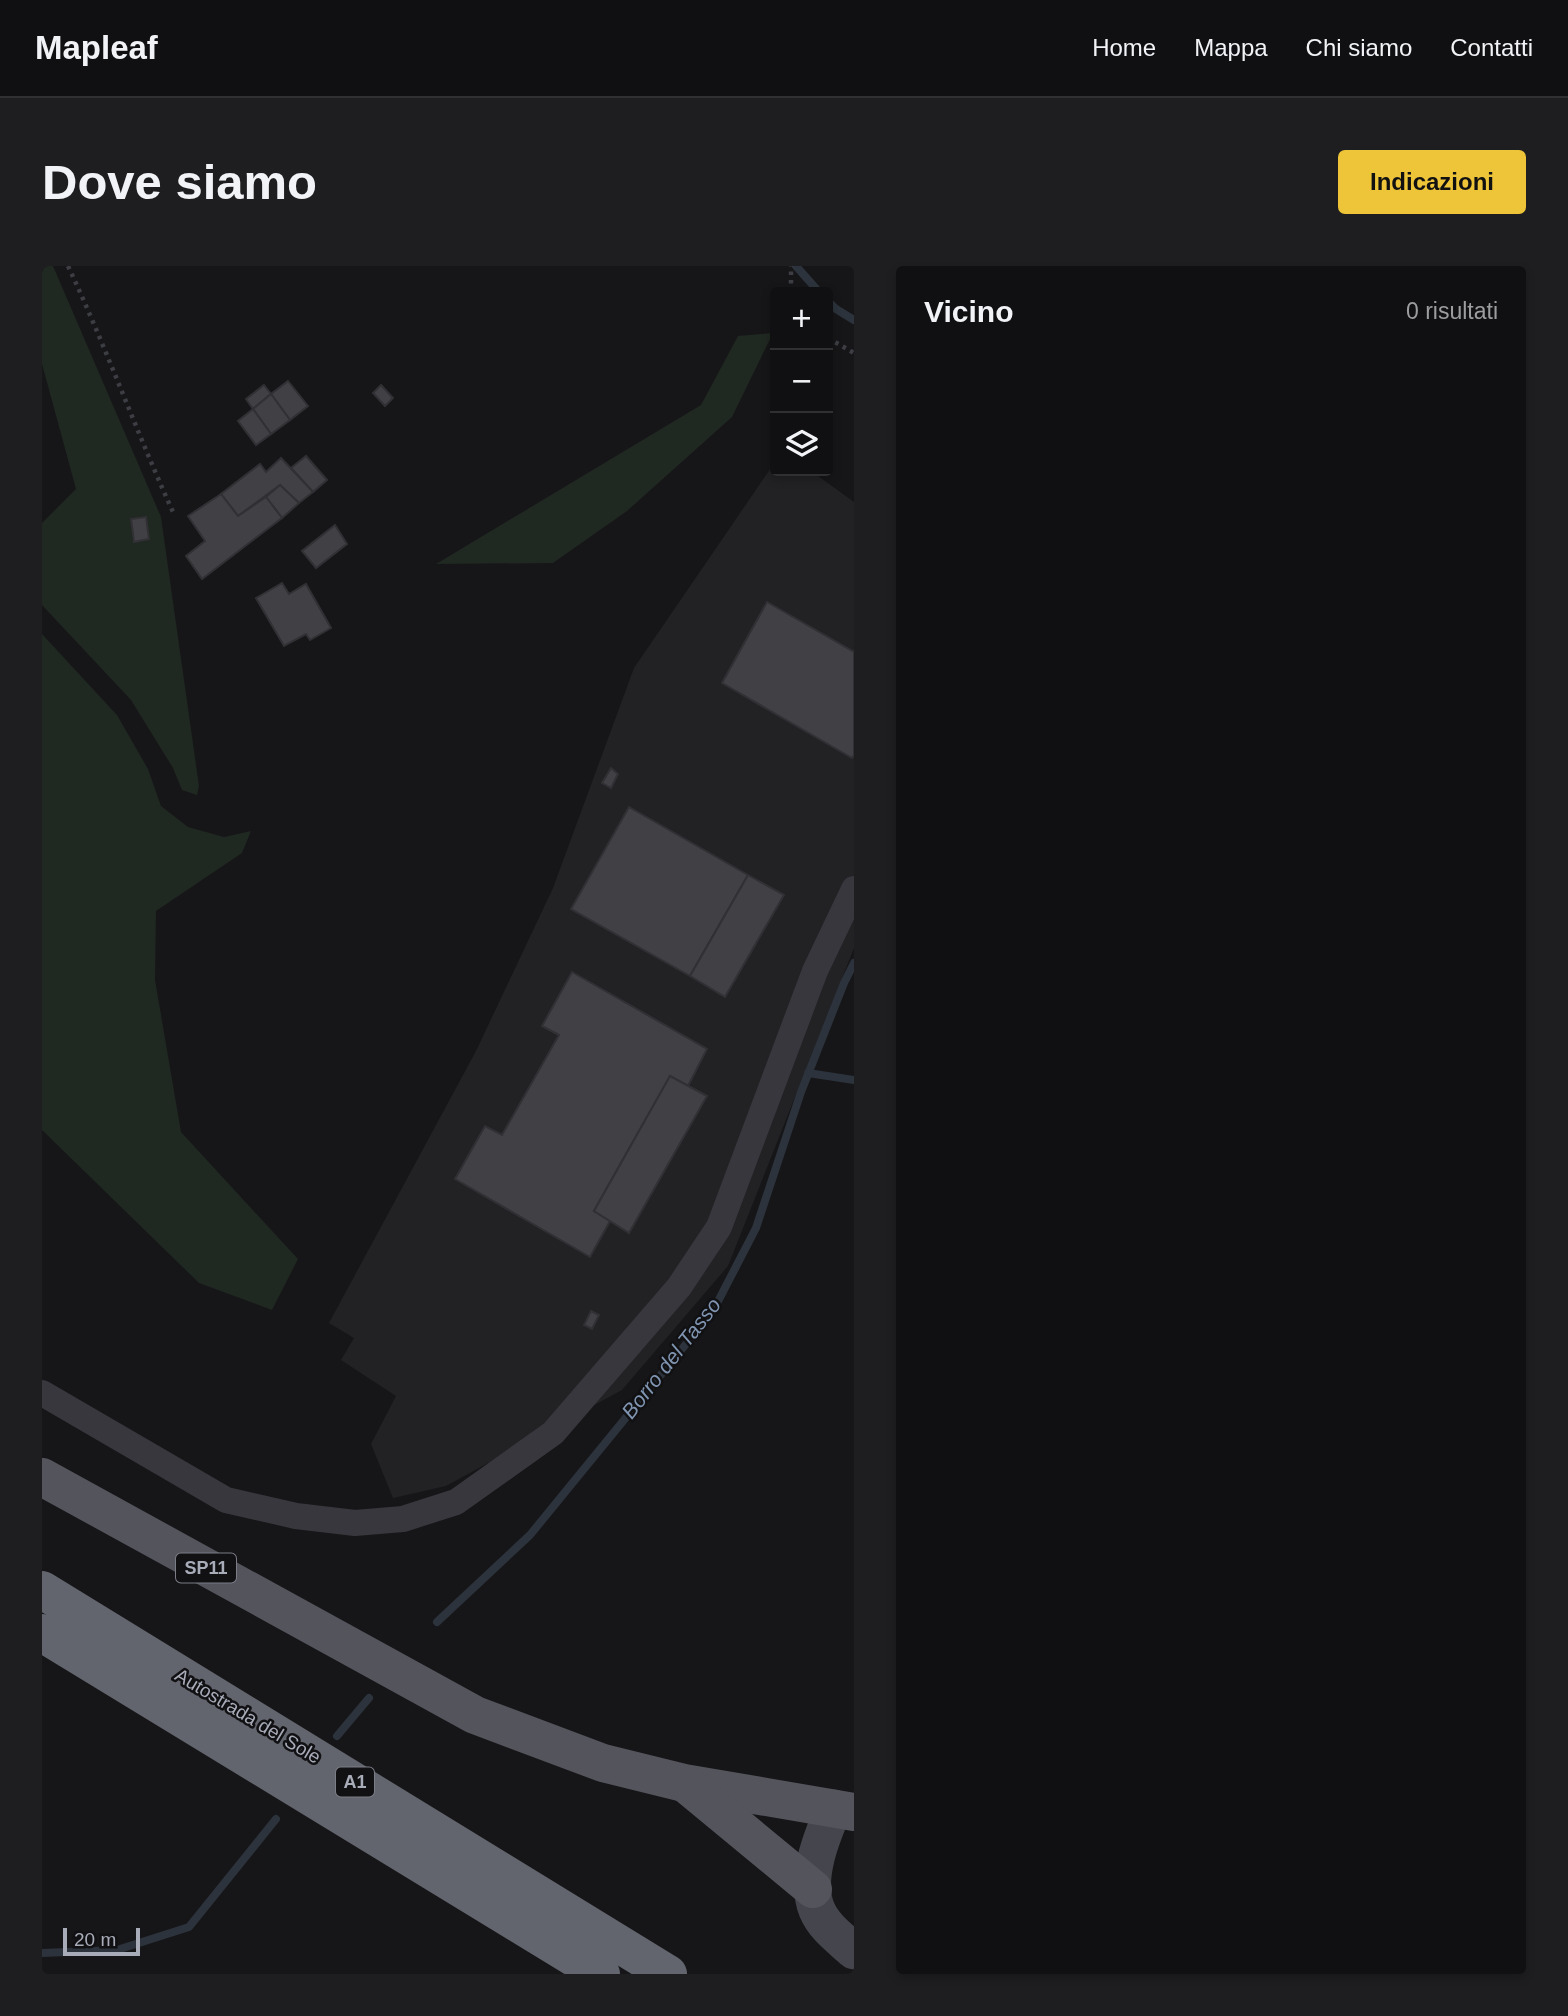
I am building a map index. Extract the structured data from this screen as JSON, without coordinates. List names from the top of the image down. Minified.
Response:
{"streets":{"highway":["Autostrada del Sole","A1"],"main road":["SP11"]},"water":["Borro del Tasso"],"scale_bar":"20 m","page":{"header":"Mapleaf","nav":["Home","Mappa","Chi siamo","Contatti"],"buttons":"Indicazioni","title":"Dove siamo","heading":["Vicino","0 risultati"],"map_buttons":["+","−"],"scale":"20 m"}}
